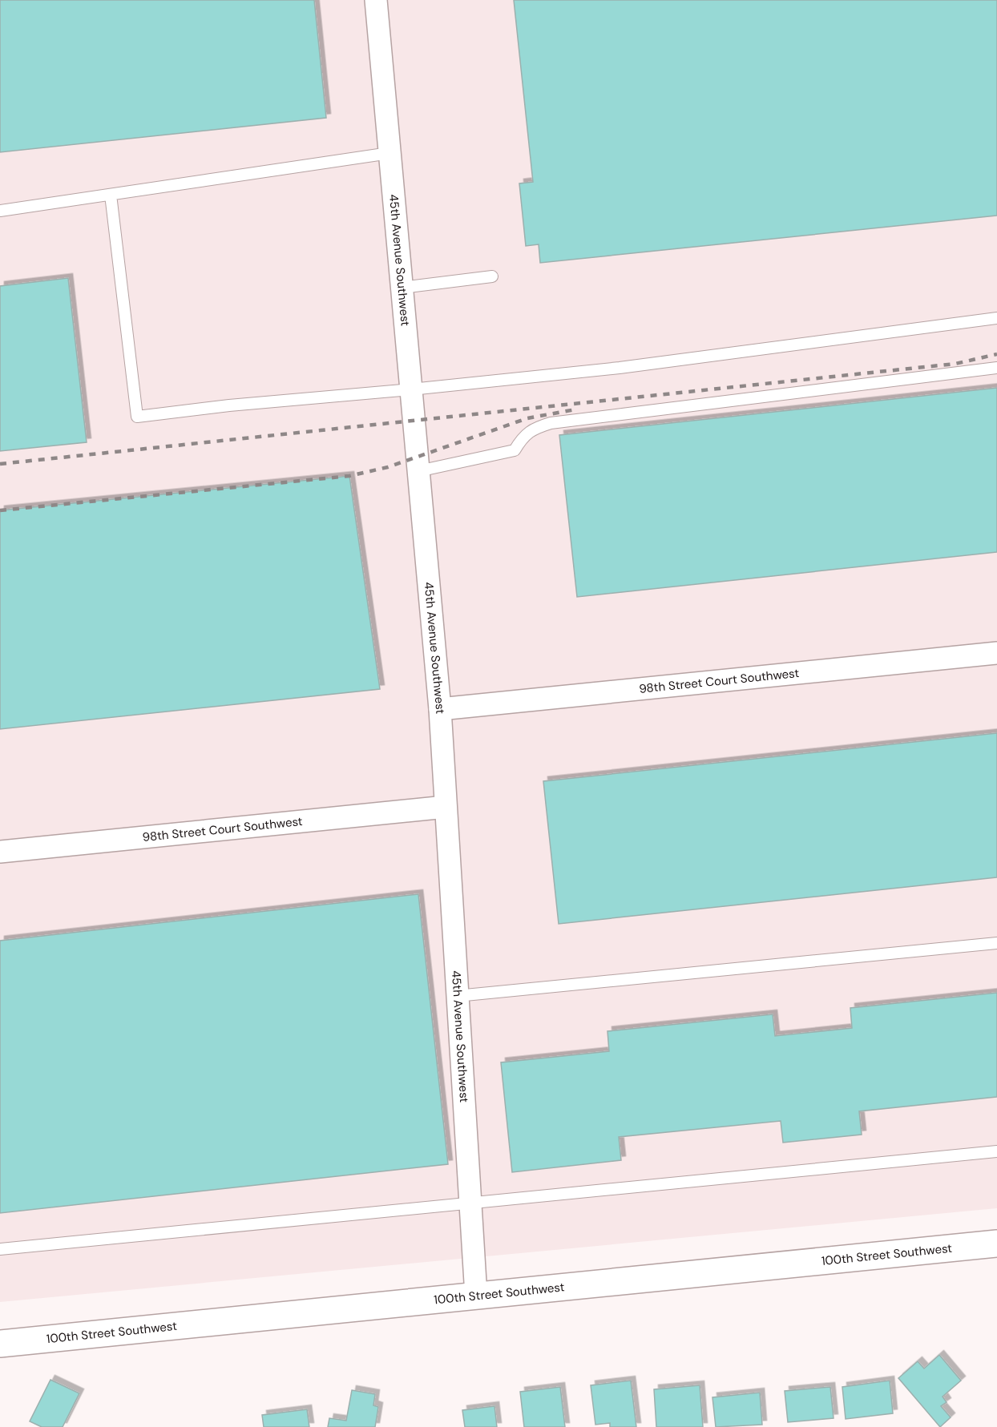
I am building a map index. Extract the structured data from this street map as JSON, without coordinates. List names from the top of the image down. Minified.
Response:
{"streets":{"main road":["100th Street Southwest"],"street":["45th Avenue Southwest","98th Street Court Southwest"]},"crossings":[["45th Avenue Southwest","98th Street Court Southwest"],["45th Avenue Southwest","100th Street Southwest"]]}
